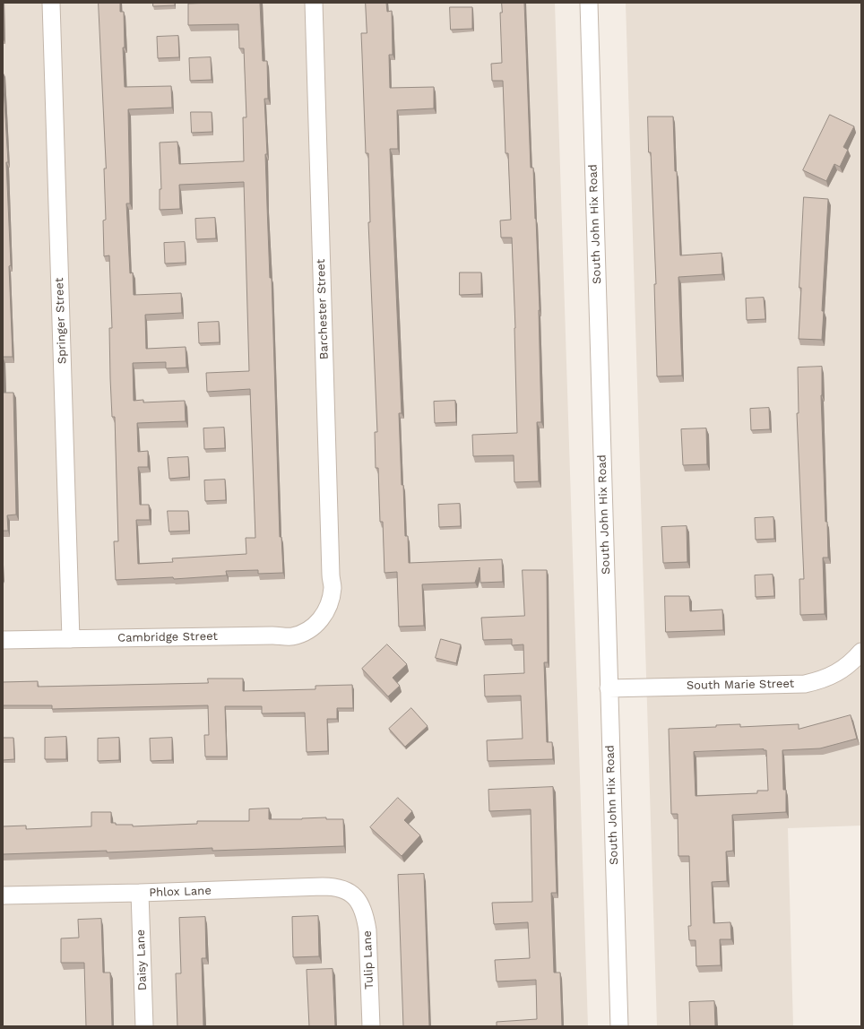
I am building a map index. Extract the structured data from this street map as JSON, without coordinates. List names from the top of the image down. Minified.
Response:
{"streets":{"street":["South John Hix Road","Barchester Street","Springer Street","Cambridge Street","South Marie Street","Phlox Lane","Daisy Lane","Tulip Lane"]},"crossings":[["South John Hix Road","South Marie Street"],["Barchester Street","Cambridge Street"],["Springer Street","Cambridge Street"],["Phlox Lane","Daisy Lane"],["Phlox Lane","Tulip Lane"]]}
